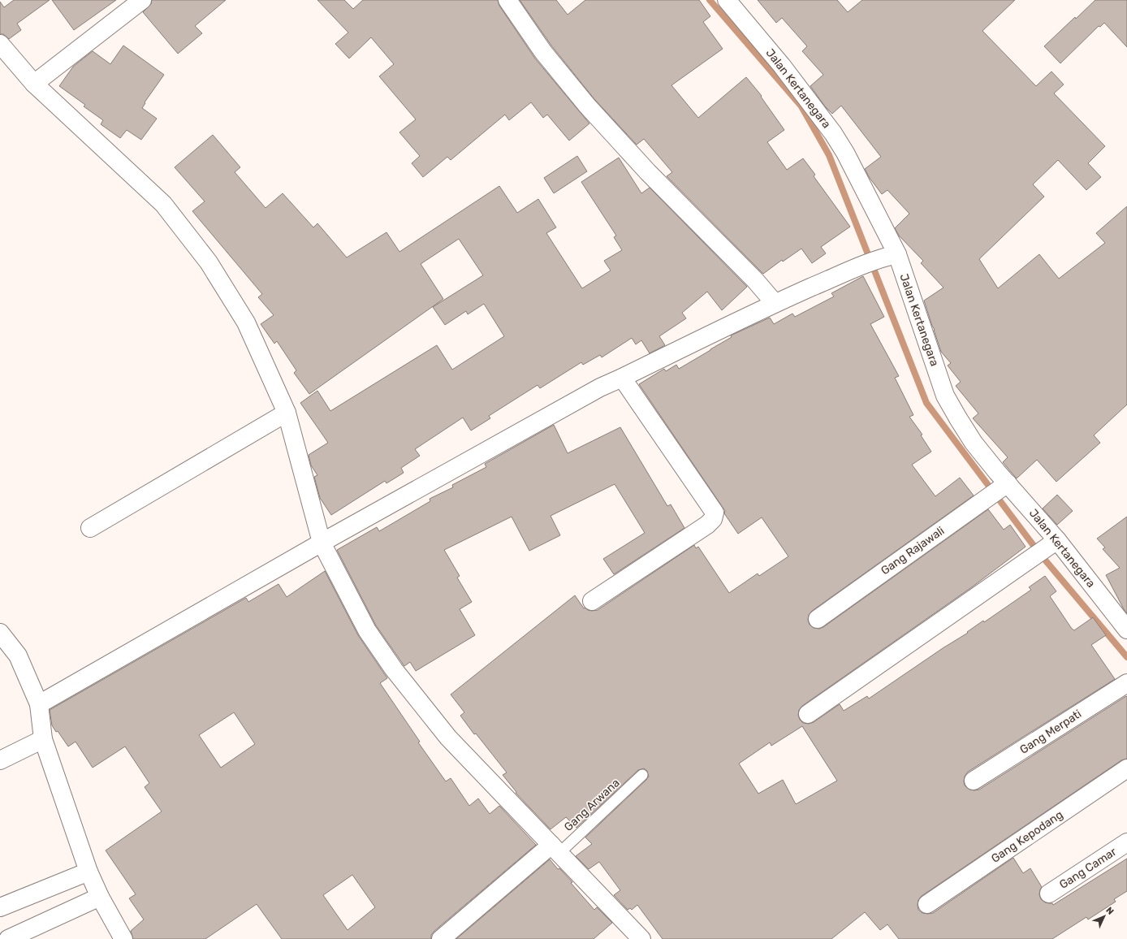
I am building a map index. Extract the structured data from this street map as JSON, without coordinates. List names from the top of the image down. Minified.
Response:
{"streets":{"street":["Jalan Kertanegara","Gang Rajawali","Gang Merpati","Gang Kepodang","Gang Camar"],"lane":["Gang Arwana"]},"crossings":[["Jalan Kertanegara","Gang Rajawali"]],"north":"top right"}
